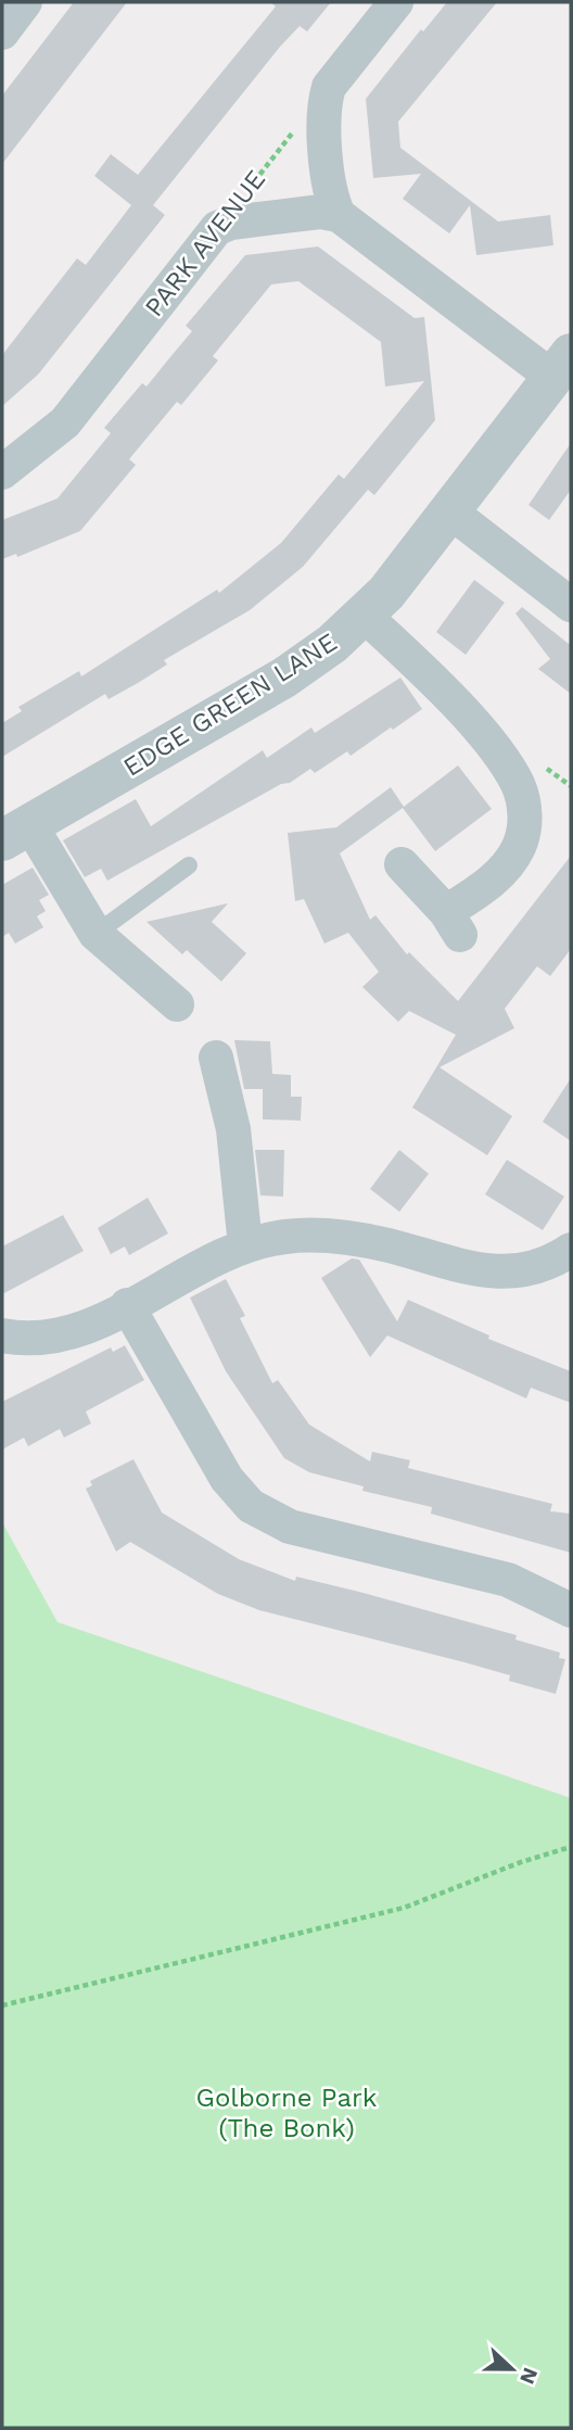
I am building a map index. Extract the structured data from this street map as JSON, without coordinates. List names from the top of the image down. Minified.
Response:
{"streets":{"street":["PARK AVENUE","EDGE GREEN LANE"]},"parks":["Golborne Park (The Bonk)"],"north":"right"}
